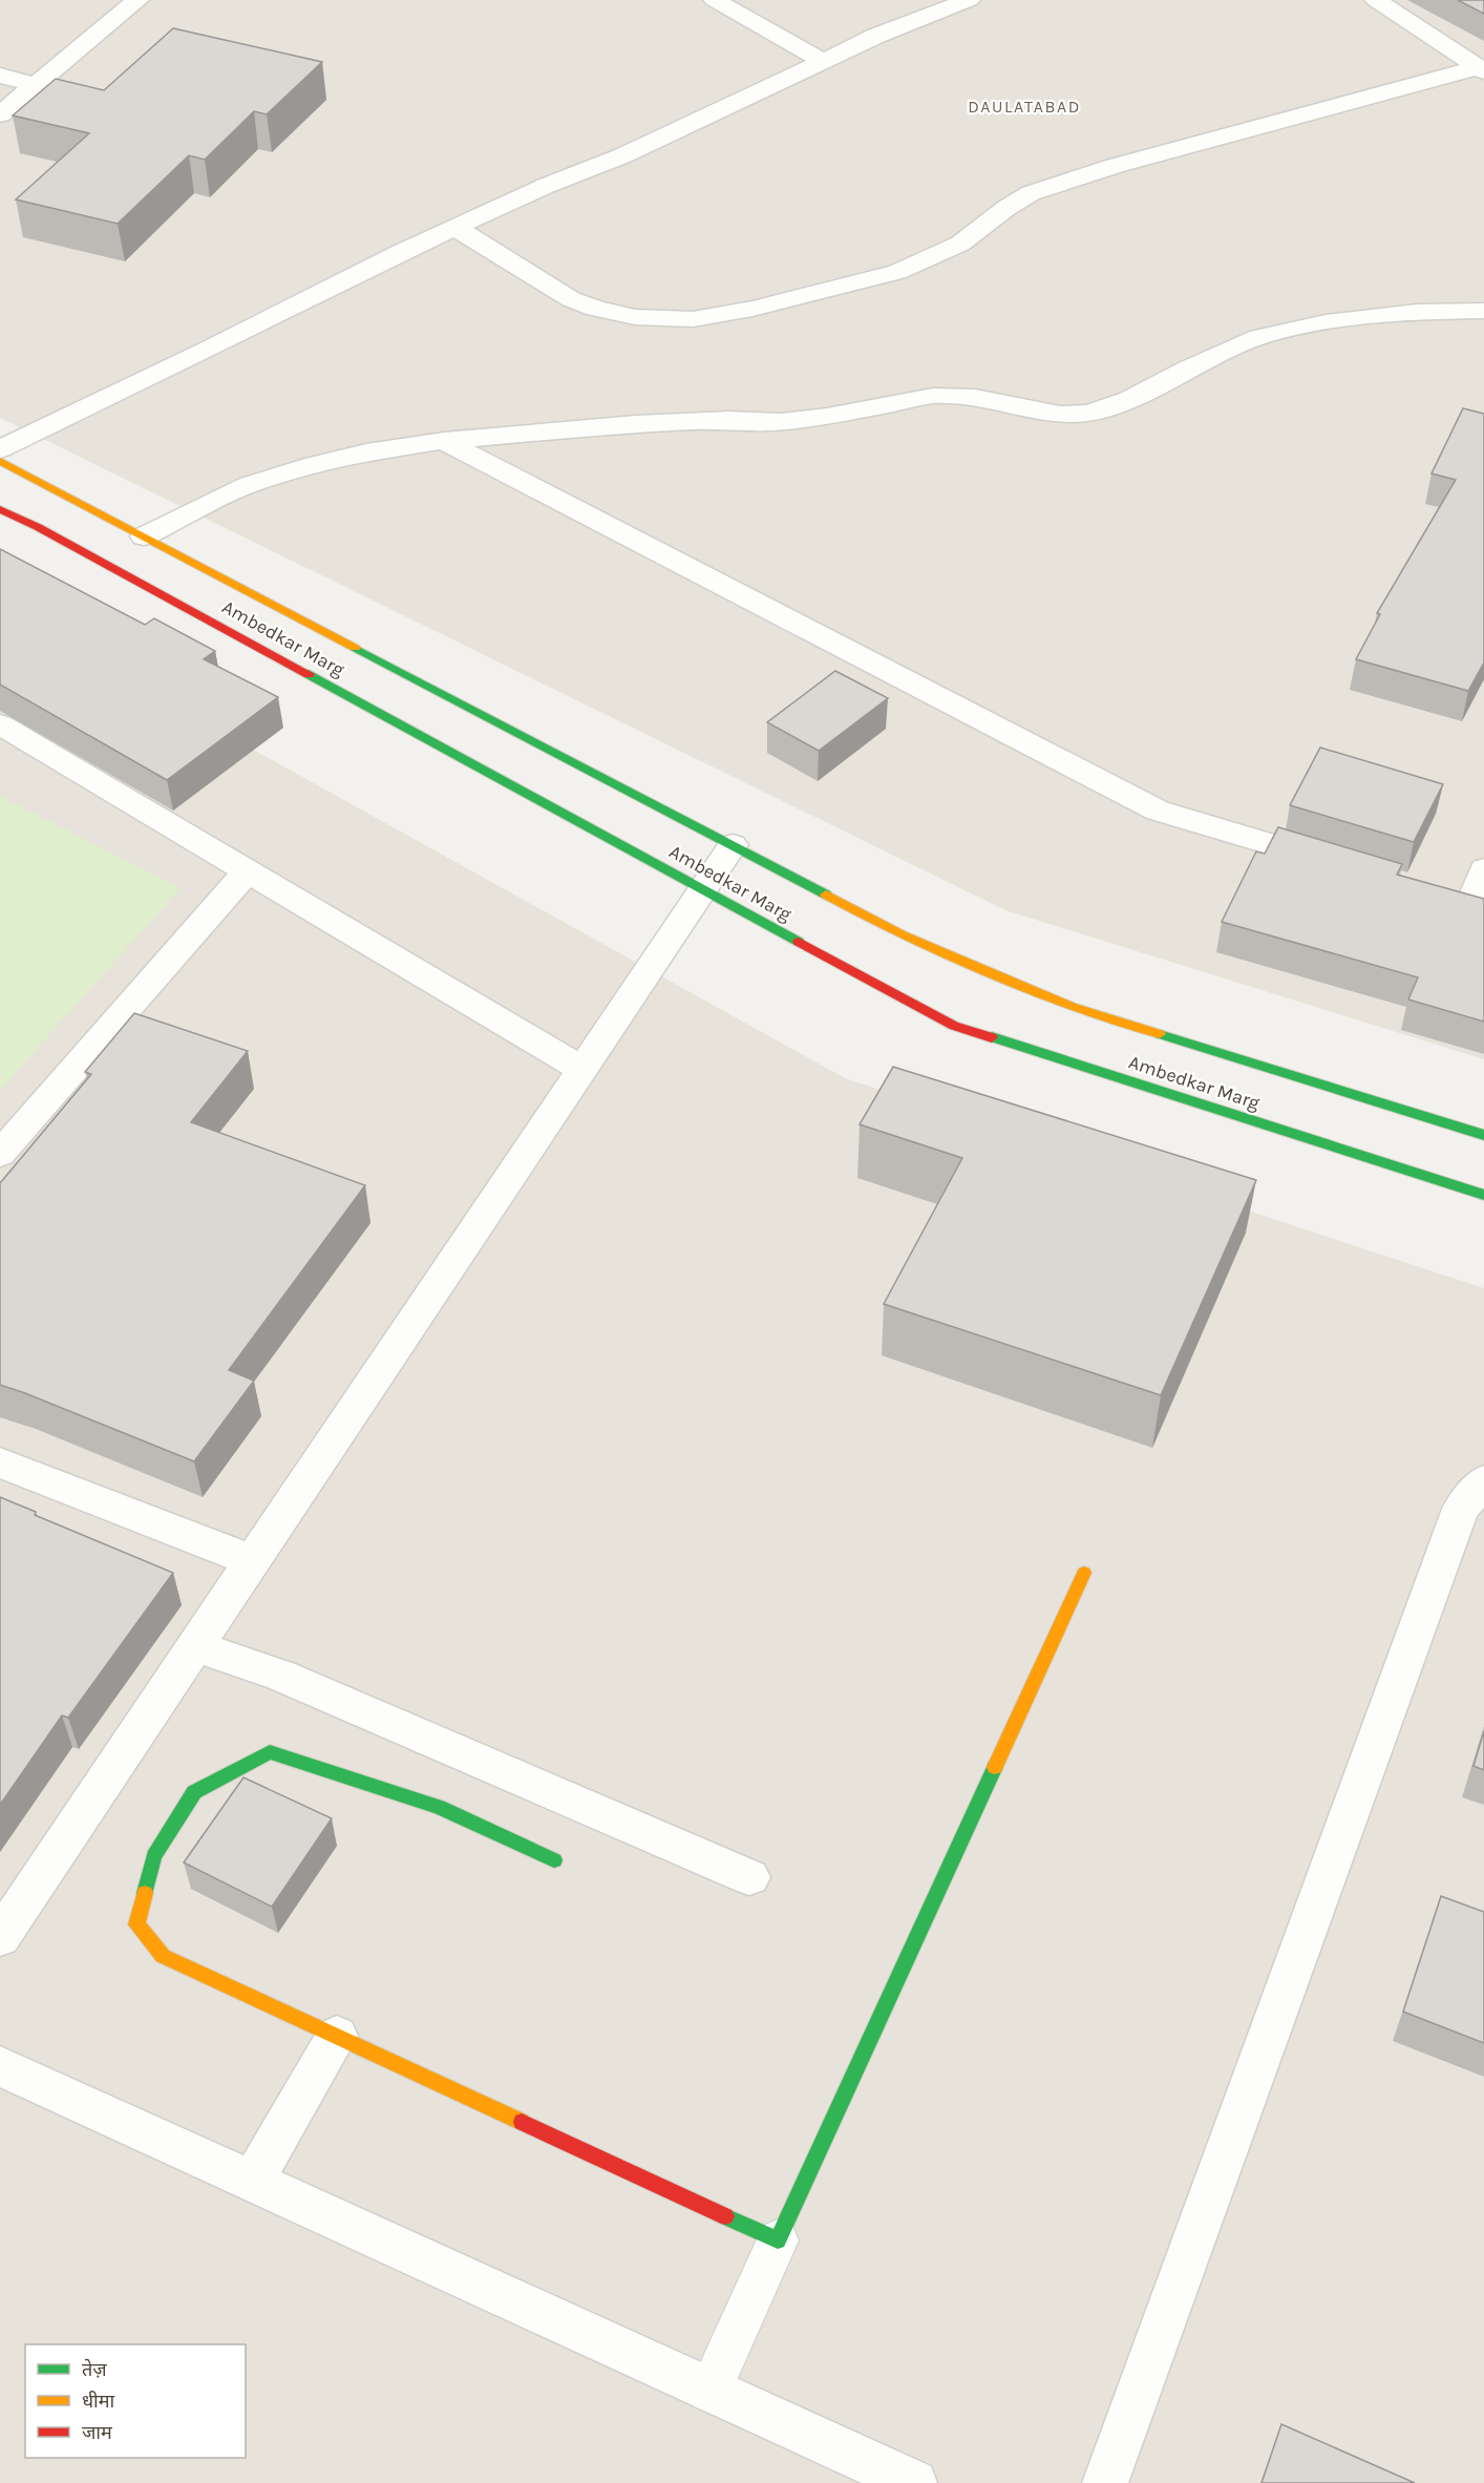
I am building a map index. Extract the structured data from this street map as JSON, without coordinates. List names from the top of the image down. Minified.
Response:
{"streets":{"street":["Ambedkar Marg"]},"districts":["DAULATABAD"],"legend":["तेज़","धीमा","जाम"]}
